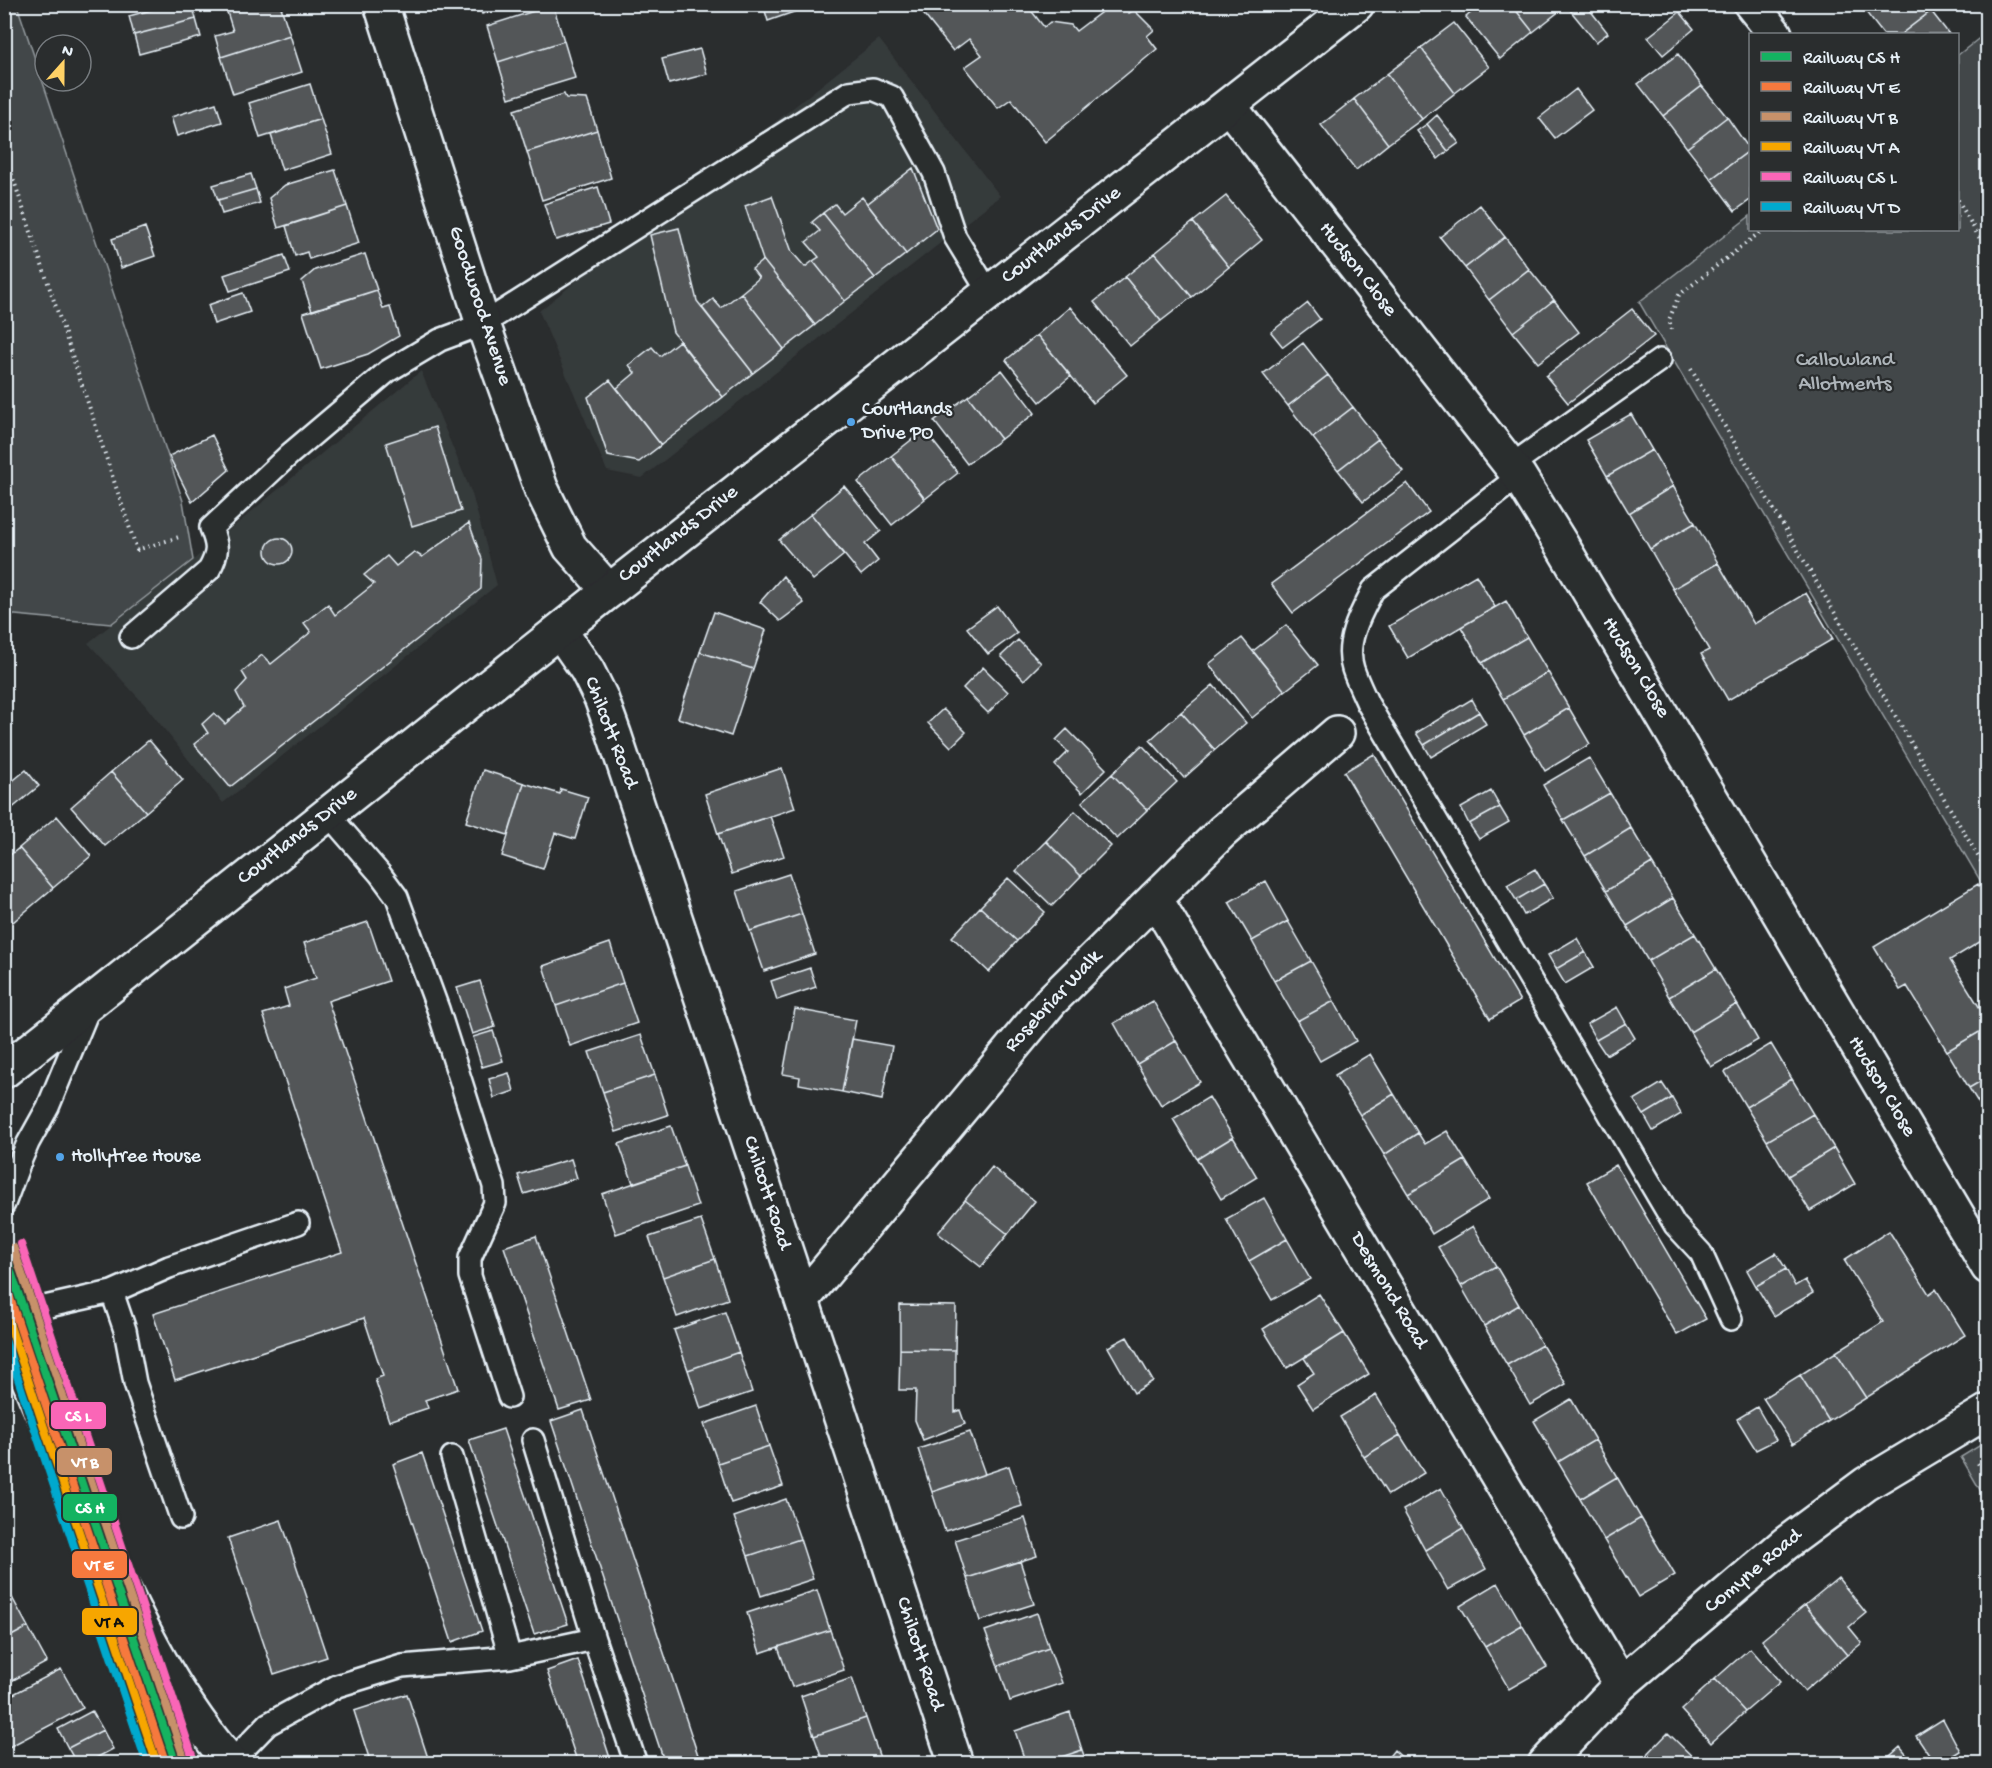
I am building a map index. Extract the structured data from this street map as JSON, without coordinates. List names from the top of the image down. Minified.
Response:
{"streets":{"street":["Courtlands Drive","Hudson Close","Goodwood Avenue","Chilcott Road","Rosebriar Walk","Desmond Road","Comyne Road"]},"crossings":[["Courtlands Drive","Hudson Close"],["Courtlands Drive","Goodwood Avenue"],["Courtlands Drive","Chilcott Road"],["Chilcott Road","Rosebriar Walk"],["Rosebriar Walk","Desmond Road"],["Desmond Road","Comyne Road"]],"parks":["Callowland Allotments"],"places":["Courtlands Drive PO","Hollytree House"],"legend":["Railway CS H","Railway VT E","Railway VT B","Railway VT A","Railway CS L","Railway VT D"],"north":"top"}
